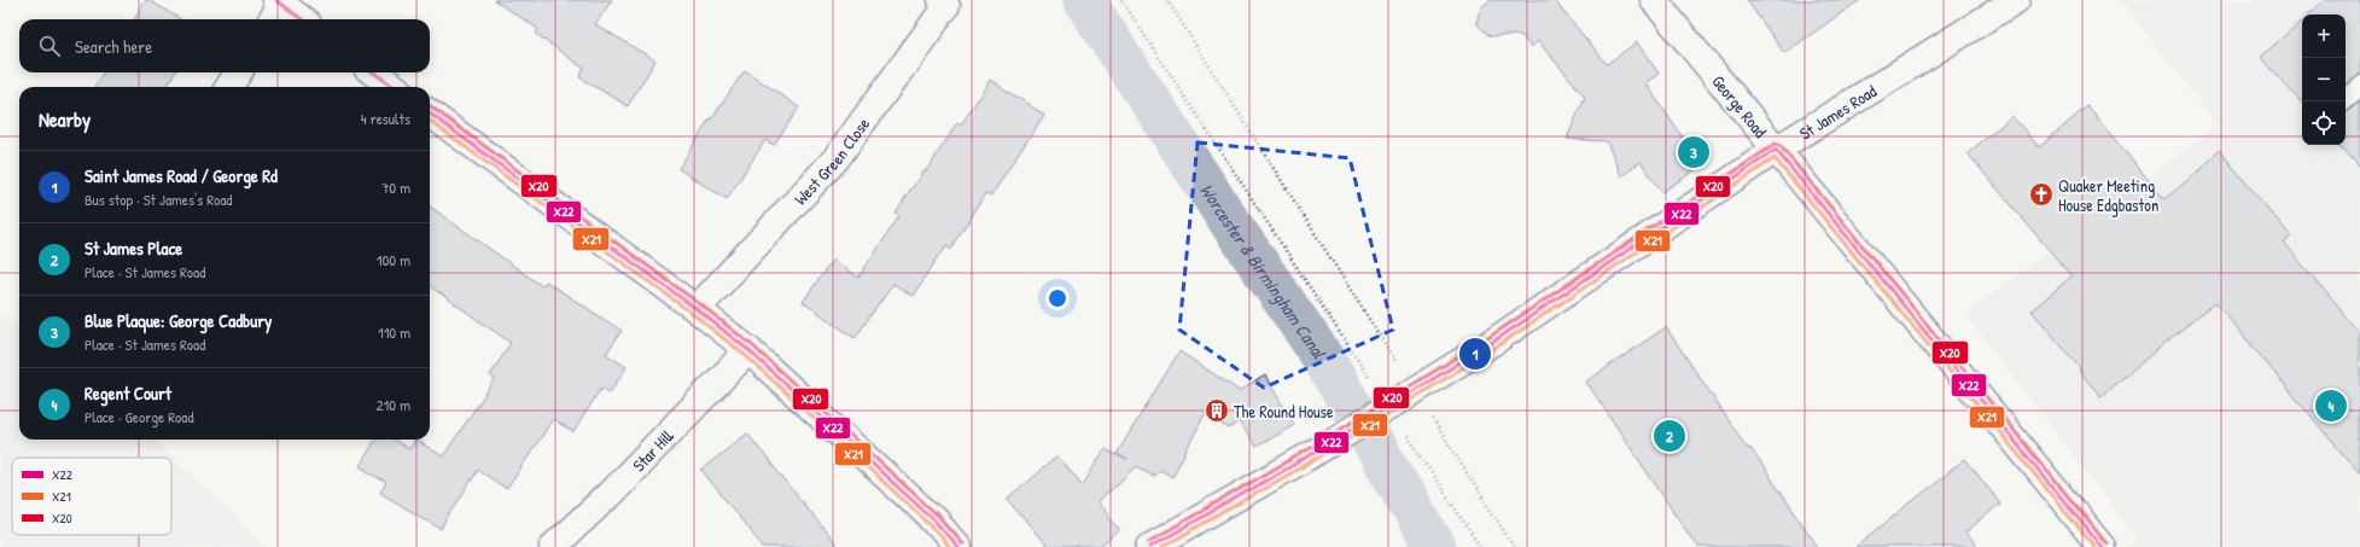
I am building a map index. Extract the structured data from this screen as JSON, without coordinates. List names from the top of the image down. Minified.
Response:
{"streets":{"street":["George Road","St James Road","West Green Close","Star Hill"]},"crossings":[["George Road","St James Road"]],"water":["Worcester & Birmingham Canal"],"places":{"church":["Quaker Meeting House Edgbaston"],"building":["The Round House"]},"lines":["transit line X22","transit line X20","transit line X21"],"legend":["X22","X21","X20"],"page":{"map_buttons":["+","−"],"search":"Search here","heading":["Nearby","4 results"],"pins":["3","1","4","2"],"list":[{"mark":"1","name":"Saint James Road / George Rd","note":"Bus stop · St James's Road","value":"70 m"},{"mark":"2","name":"St James Place","note":"Place · St James Road","value":"100 m"},{"mark":"3","name":"Blue Plaque: George Cadbury","note":"Place · St James Road","value":"110 m"},{"mark":"4","name":"Regent Court","note":"Place · George Road","value":"210 m"}]}}
